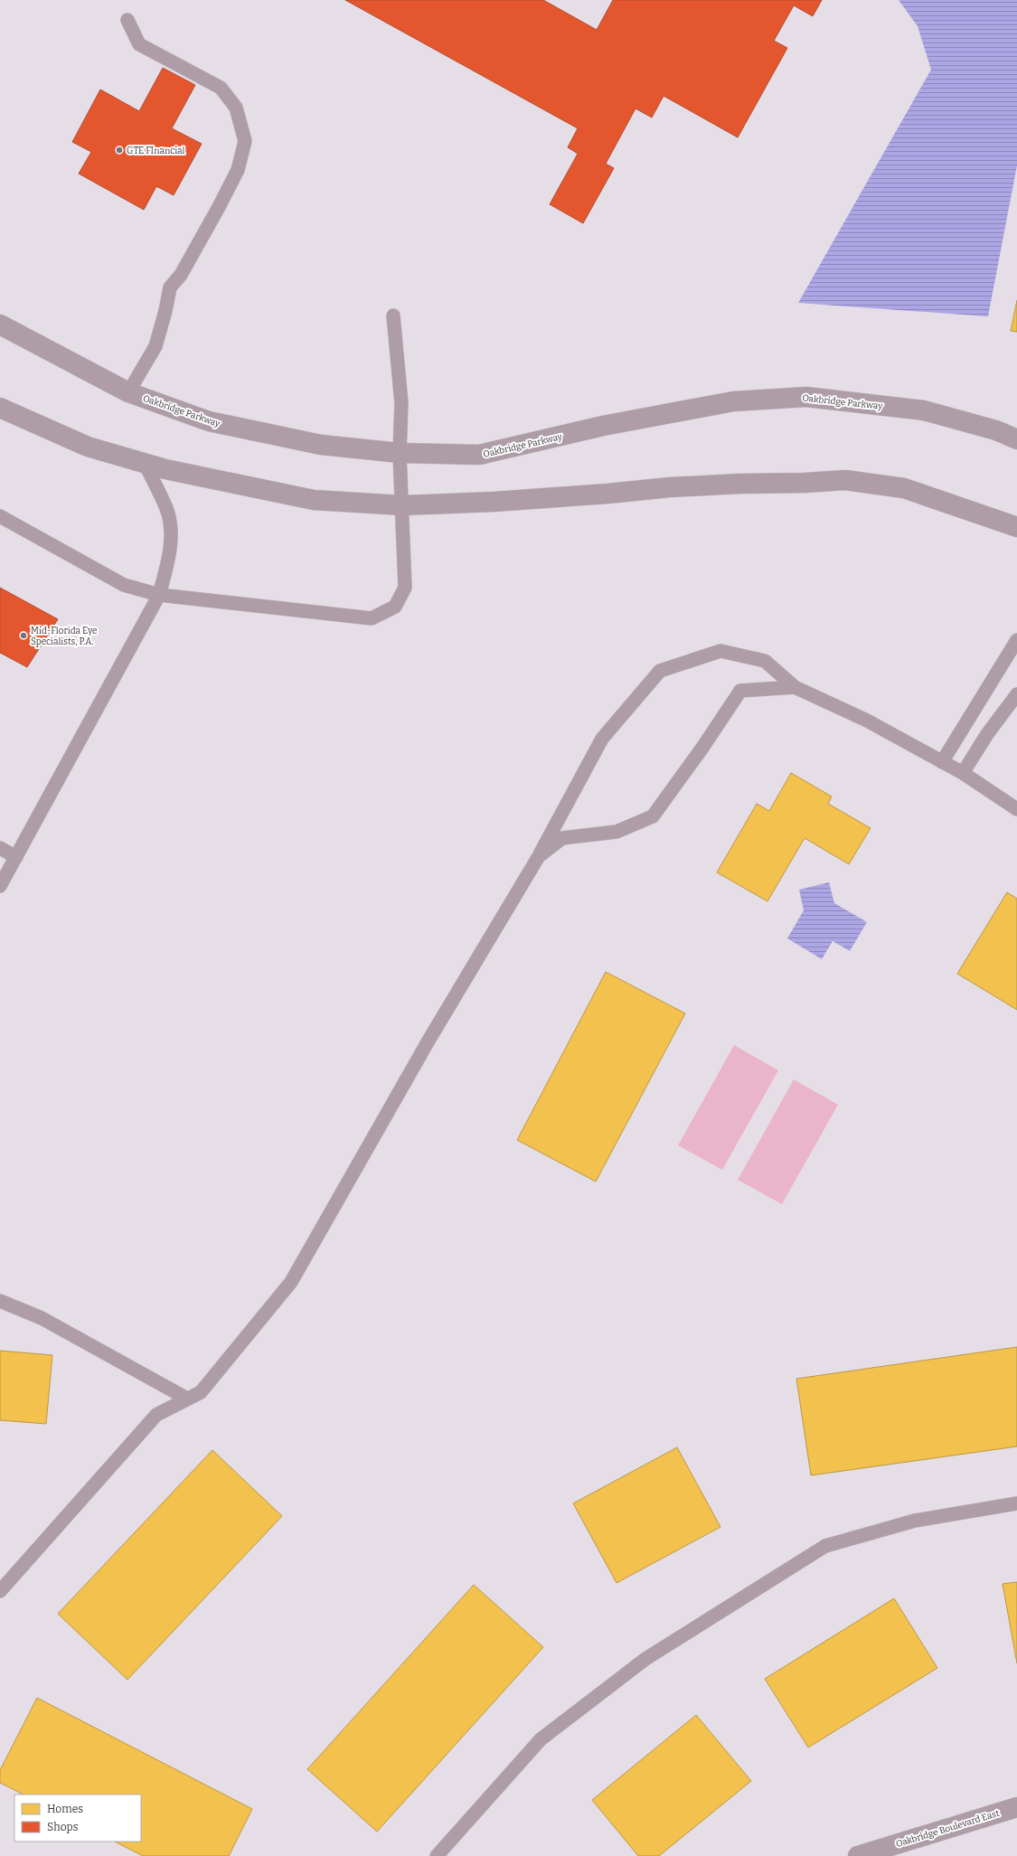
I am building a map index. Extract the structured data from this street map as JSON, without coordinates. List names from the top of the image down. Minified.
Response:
{"streets":{"street":["Oakbridge Parkway","Oakbridge Boulevard East"]},"places":["GTE FInancial","Mid-Florida Eye Specialists, P.A."],"legend":["Homes","Shops"]}
